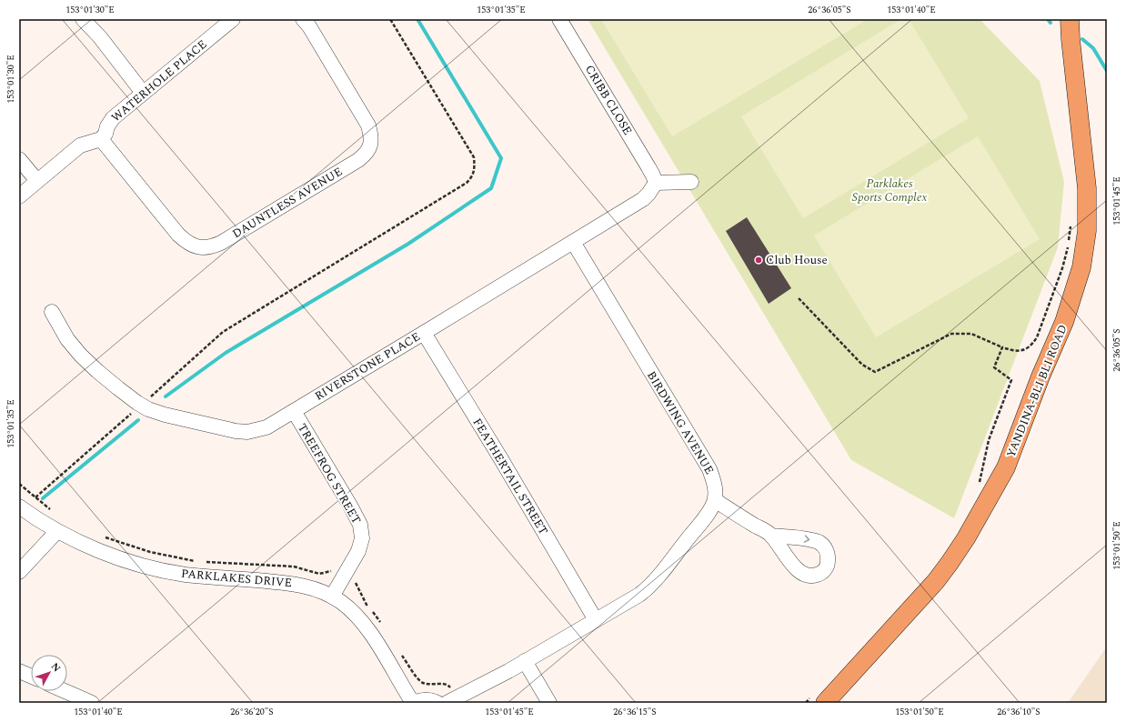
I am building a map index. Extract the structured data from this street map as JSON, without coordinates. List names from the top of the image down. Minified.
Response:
{"streets":{"main road":["YANDINA-BLI BLI ROAD"],"street":["WATERHOLE PLACE","CRIBB CLOSE","DAUNTLESS AVENUE","RIVERSTONE PLACE","BIRDWING AVENUE","TREEFROG STREET","FEATHERTAIL STREET","PARKLAKES DRIVE"]},"crossings":[["WATERHOLE PLACE","DAUNTLESS AVENUE"],["CRIBB CLOSE","RIVERSTONE PLACE"],["RIVERSTONE PLACE","BIRDWING AVENUE"],["RIVERSTONE PLACE","TREEFROG STREET"],["RIVERSTONE PLACE","FEATHERTAIL STREET"],["TREEFROG STREET","PARKLAKES DRIVE"]],"parks":["Parklakes Sports Complex"],"places":["Club House"],"north":"top right","coordinates":["153°01'30\"E","153°01'35\"E","26°36'05\"S","153°01'40\"E","153°01'45\"E","153°01'50\"E","26°36'20\"S","26°36'15\"S","26°36'10\"S"]}
